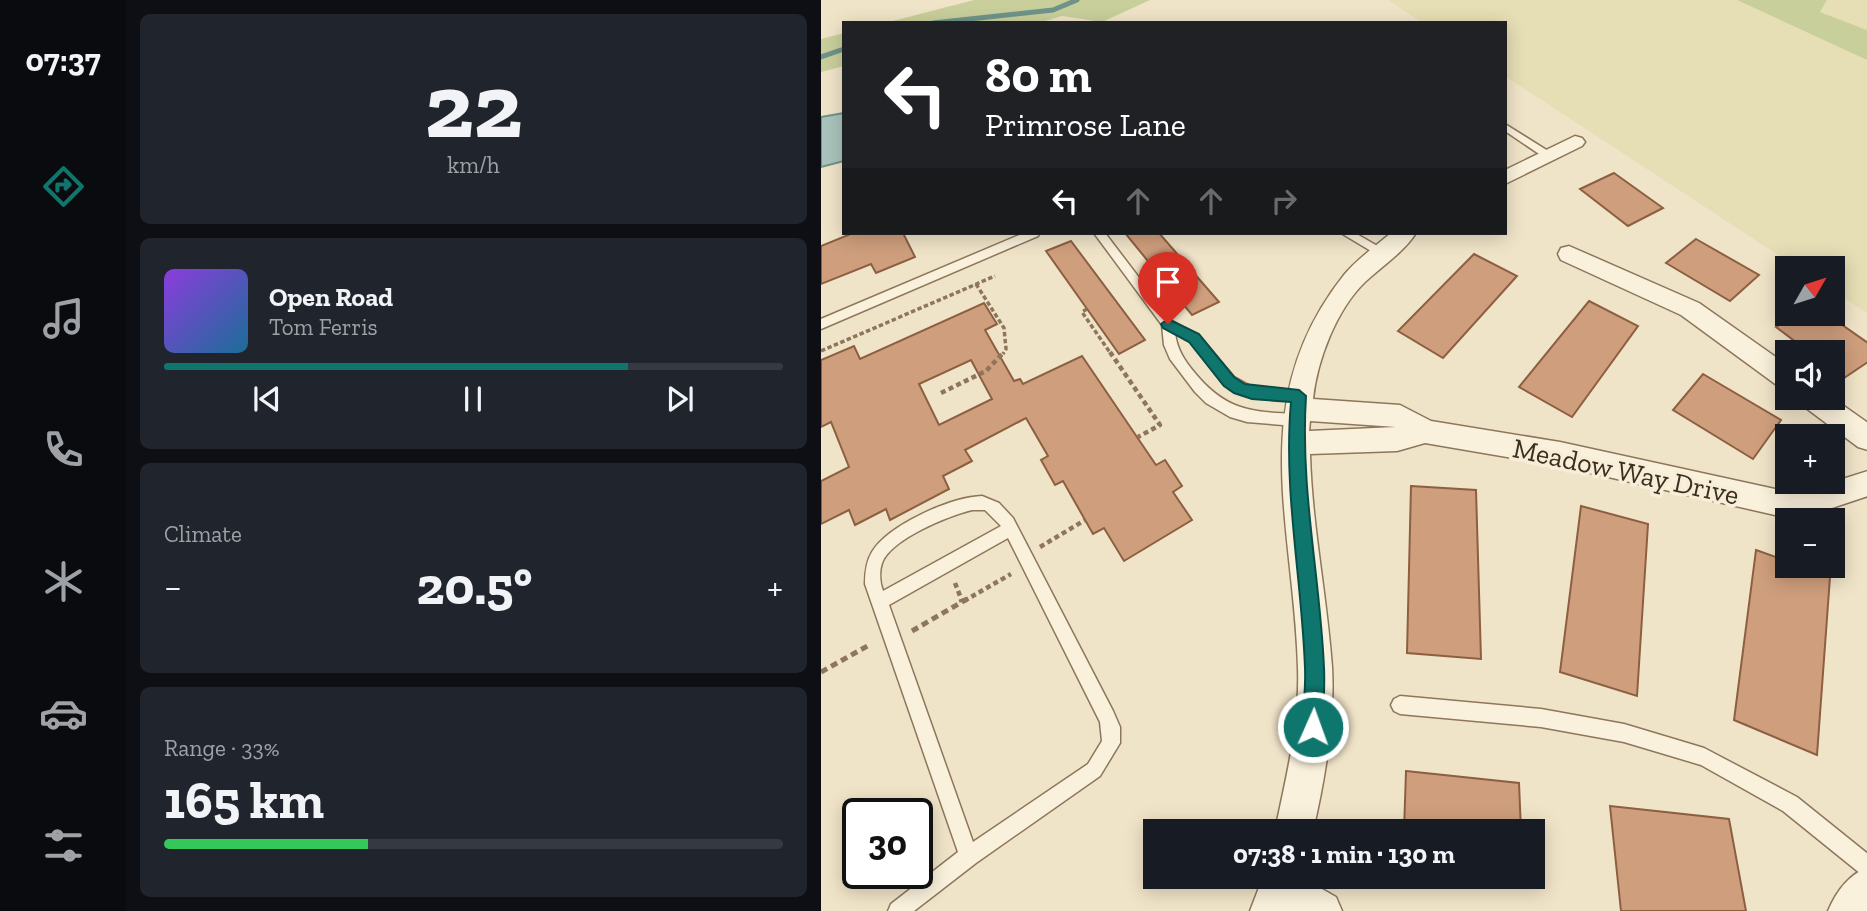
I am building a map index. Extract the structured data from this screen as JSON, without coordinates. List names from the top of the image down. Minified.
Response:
{"streets":{"street":["Meadow Way Drive"]},"north":"top right","page":{"tabs":"07:37","tile":[["22","km/h"],"Climate",["Range · 33%","165 km"]],"turn":["80 m","Primrose Lane"],"map_buttons":["+","−"],"song":["Open Road","Tom Ferris"],"heat":["−","20.5°","+"],"limit":"30","trip":"07:38 · 1 min · 130 m"}}
